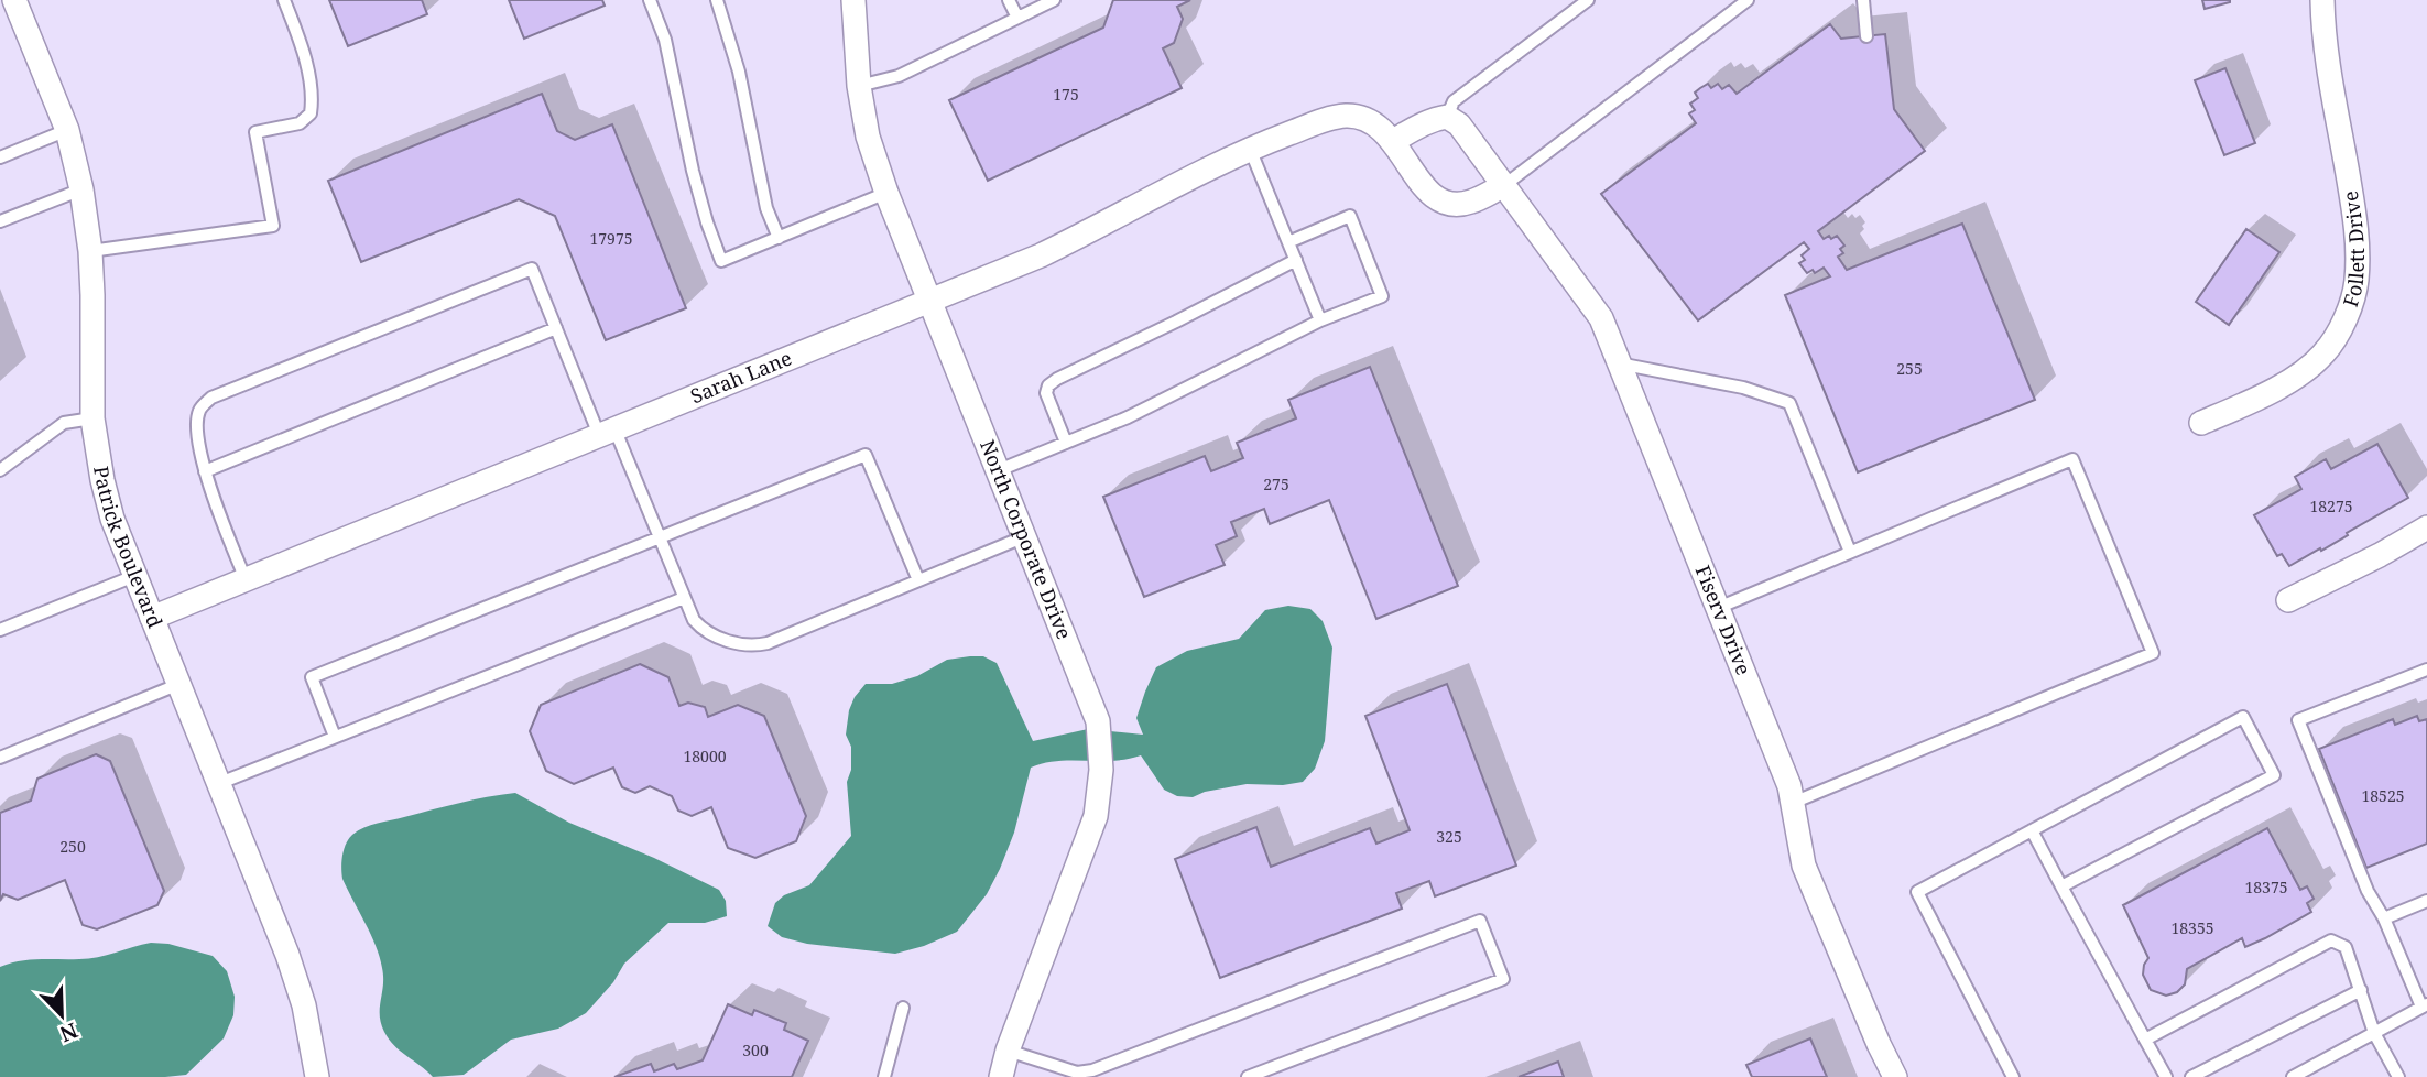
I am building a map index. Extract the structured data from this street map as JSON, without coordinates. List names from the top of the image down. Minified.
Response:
{"streets":{"street":["Follett Drive","Sarah Lane","North Corporate Drive","Patrick Boulevard","Fiserv Drive"]},"crossings":[["Sarah Lane","North Corporate Drive"],["Sarah Lane","Patrick Boulevard"]],"house_numbers":["175","17975","255","275","18275","18000","18525","325","250","18375","18355","300"],"north":"bottom right"}
